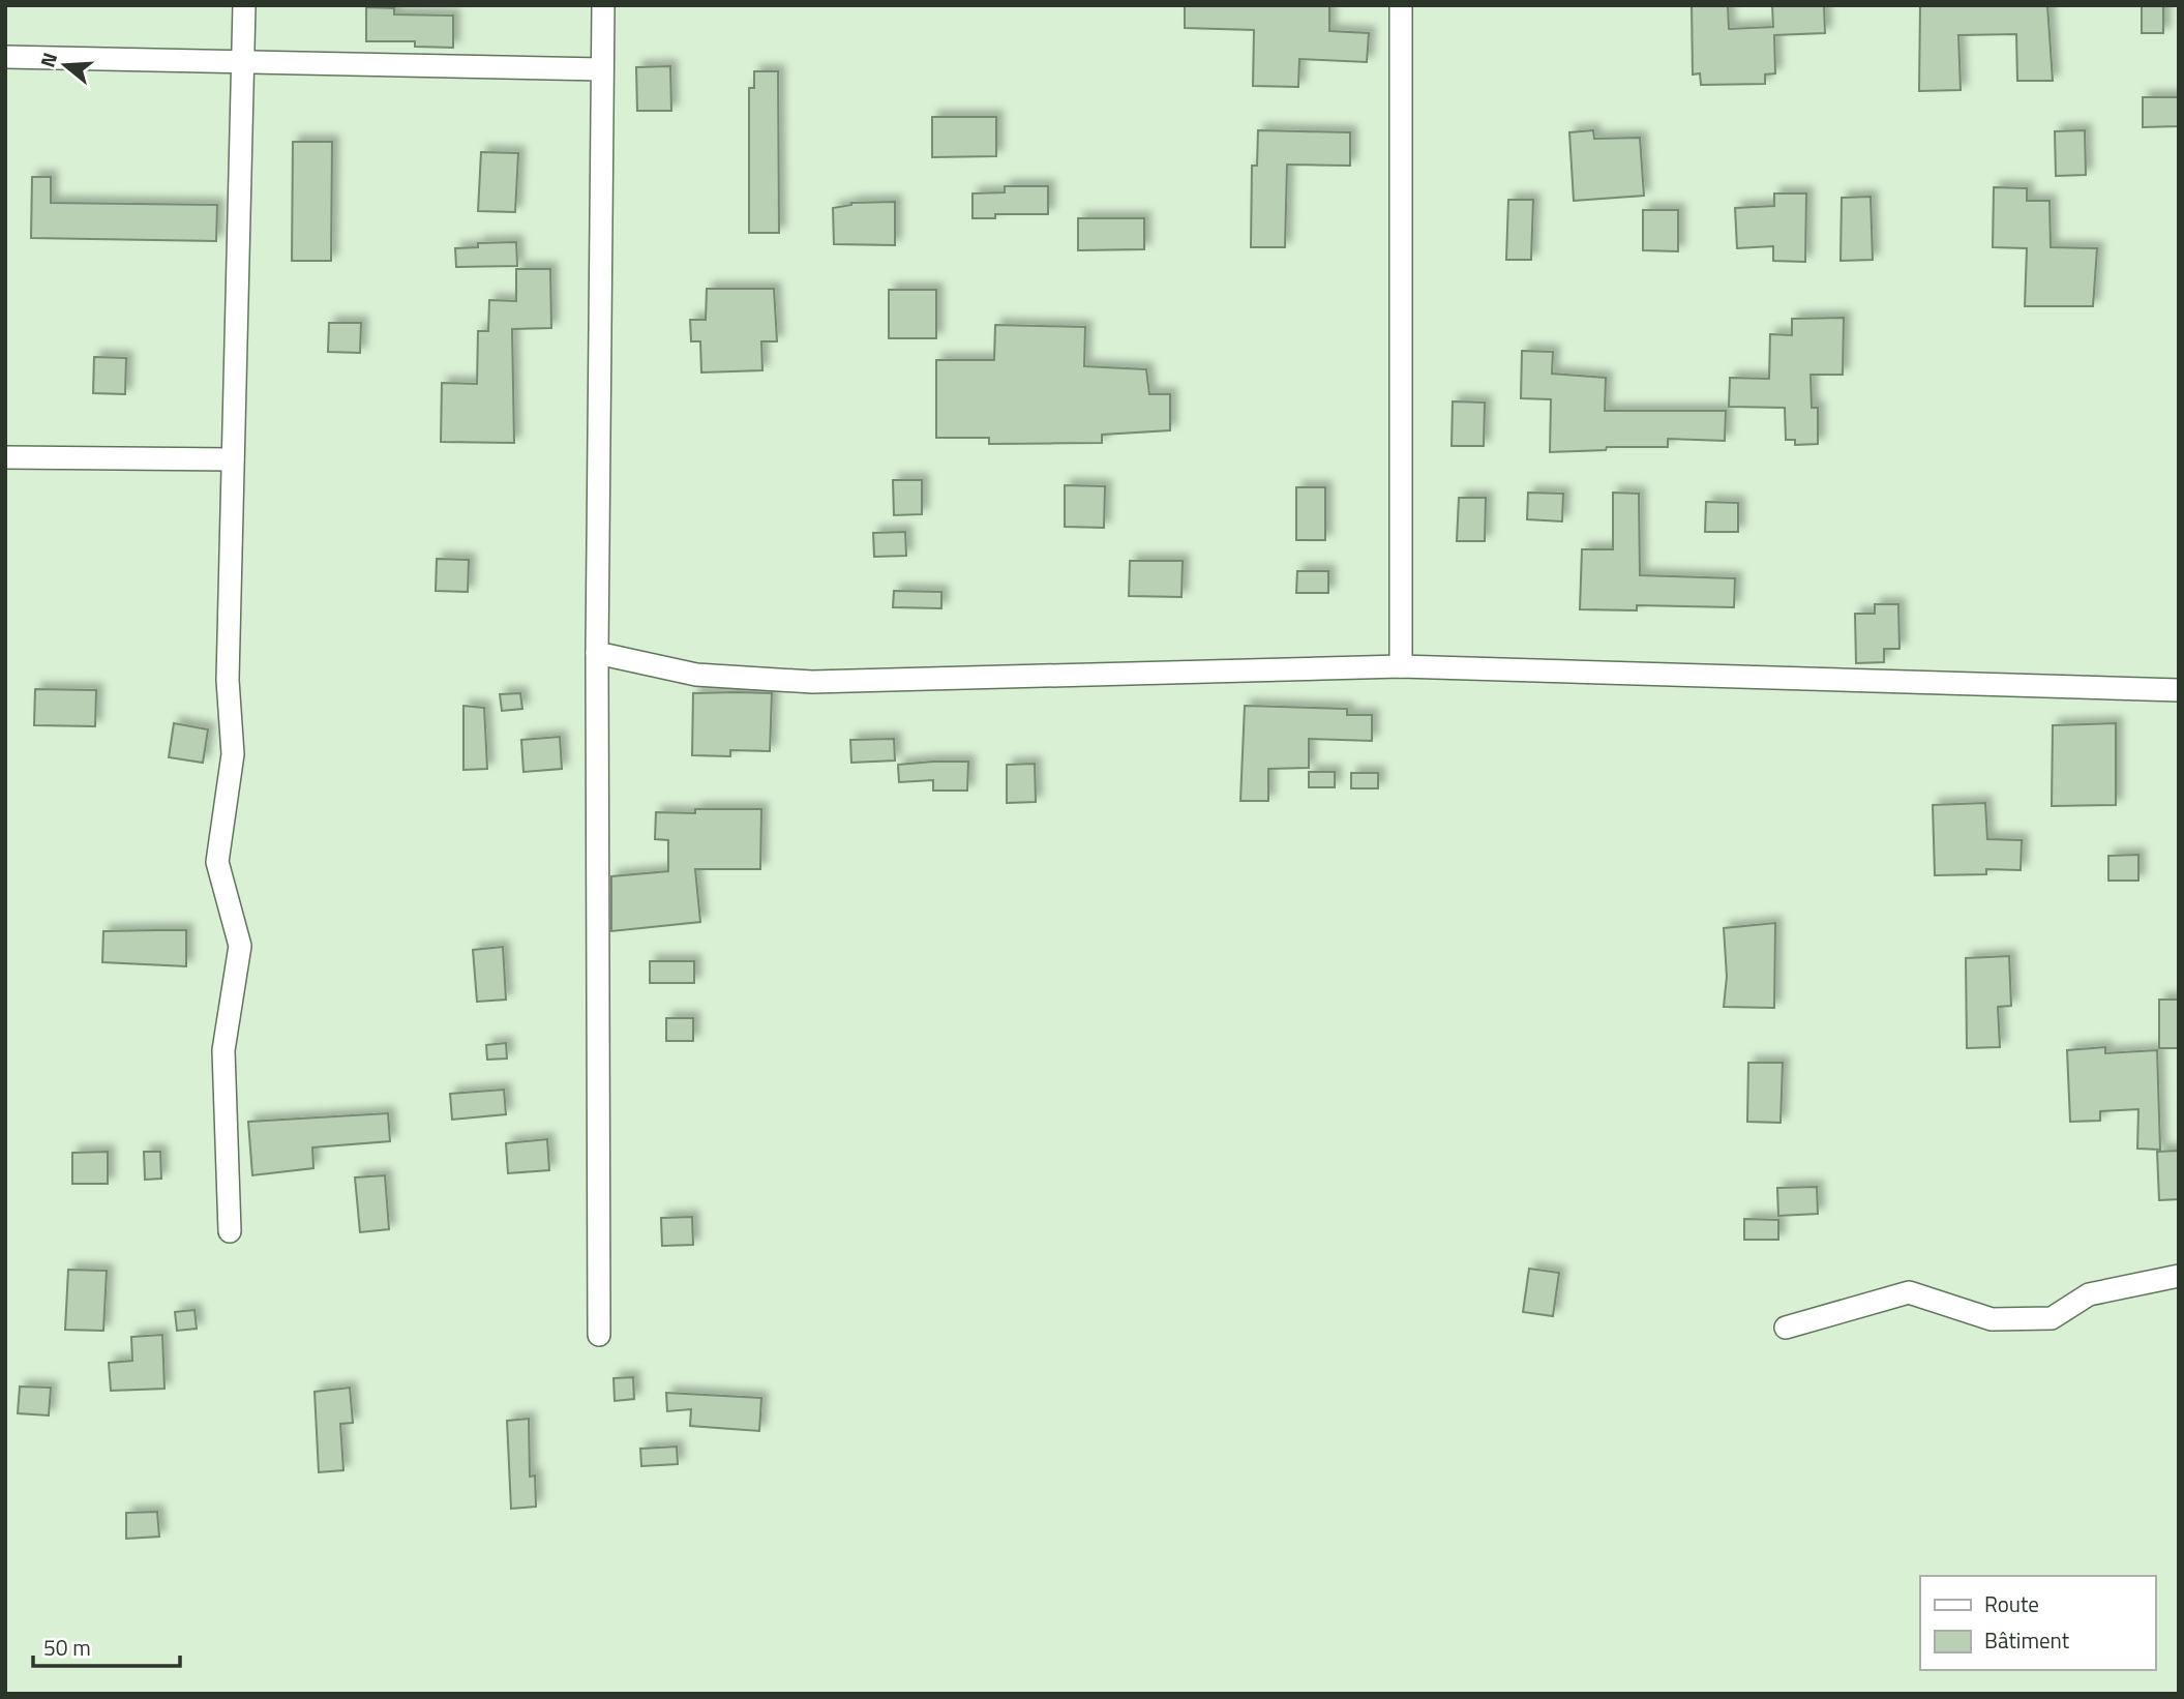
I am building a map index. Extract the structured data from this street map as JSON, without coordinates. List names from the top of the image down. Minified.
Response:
{"legend":["Route","Bâtiment"],"scale_bar":"50 m","north":"left"}
